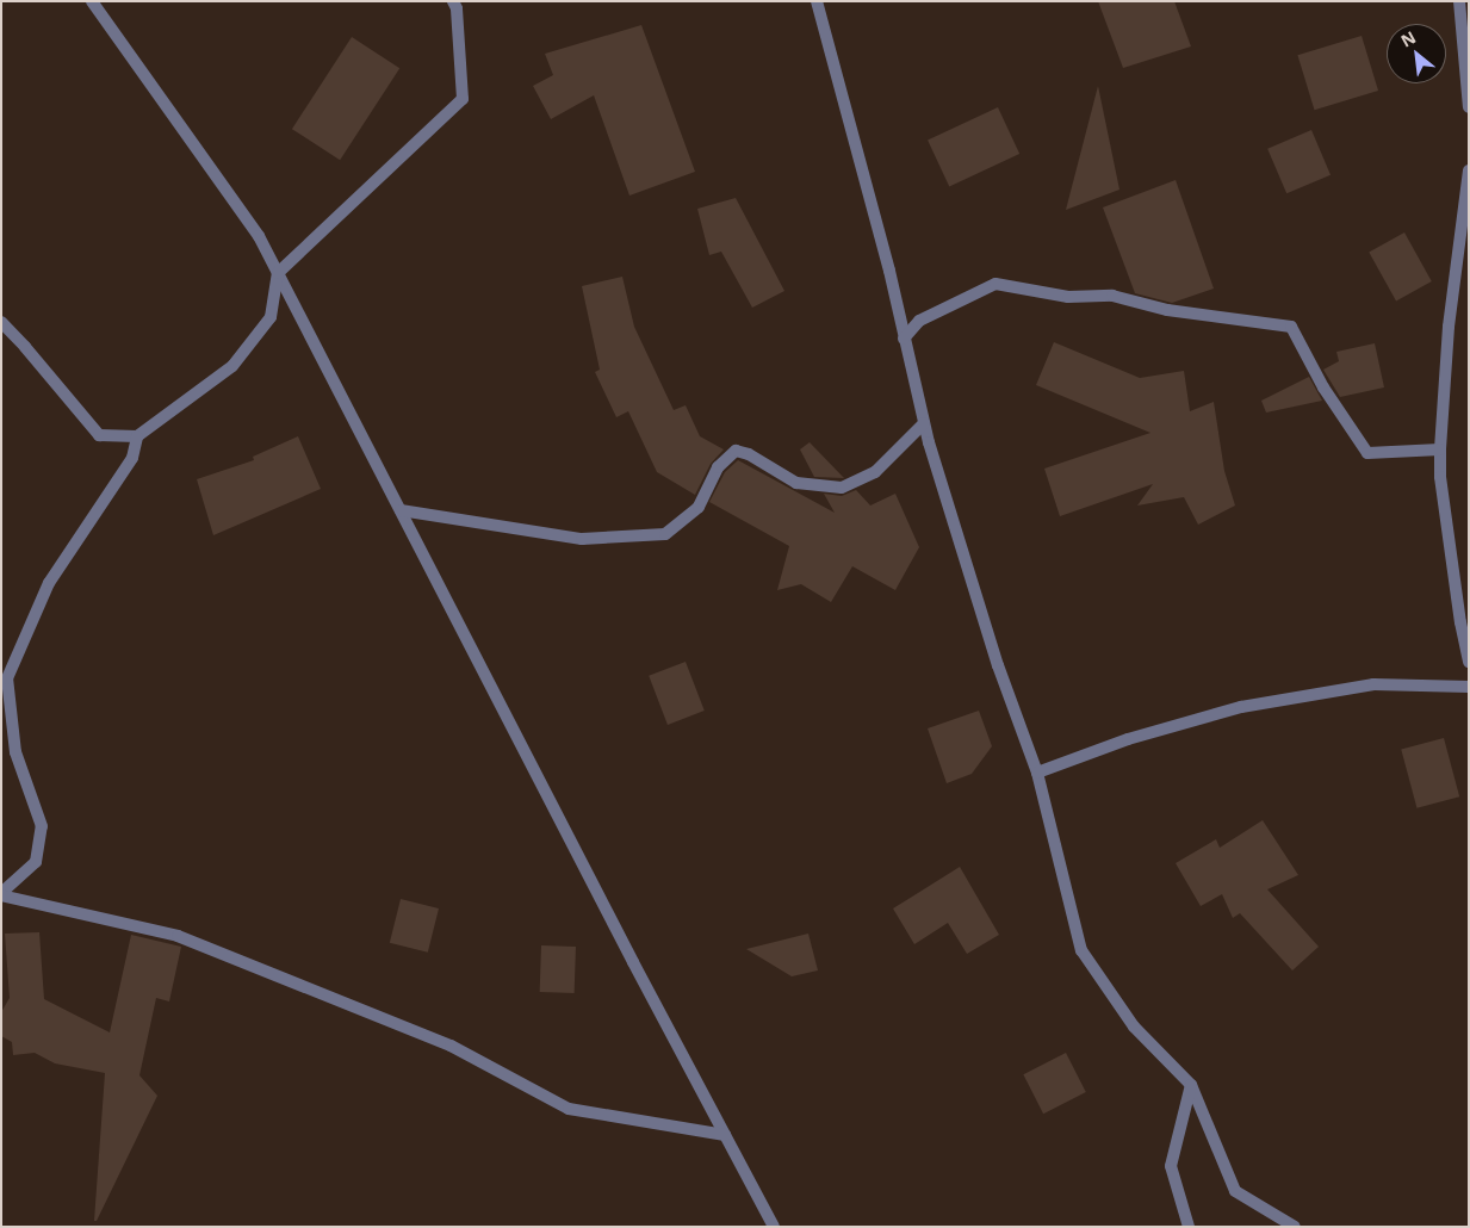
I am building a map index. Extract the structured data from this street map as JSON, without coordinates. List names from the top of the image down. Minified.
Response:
{"north":"top left"}
